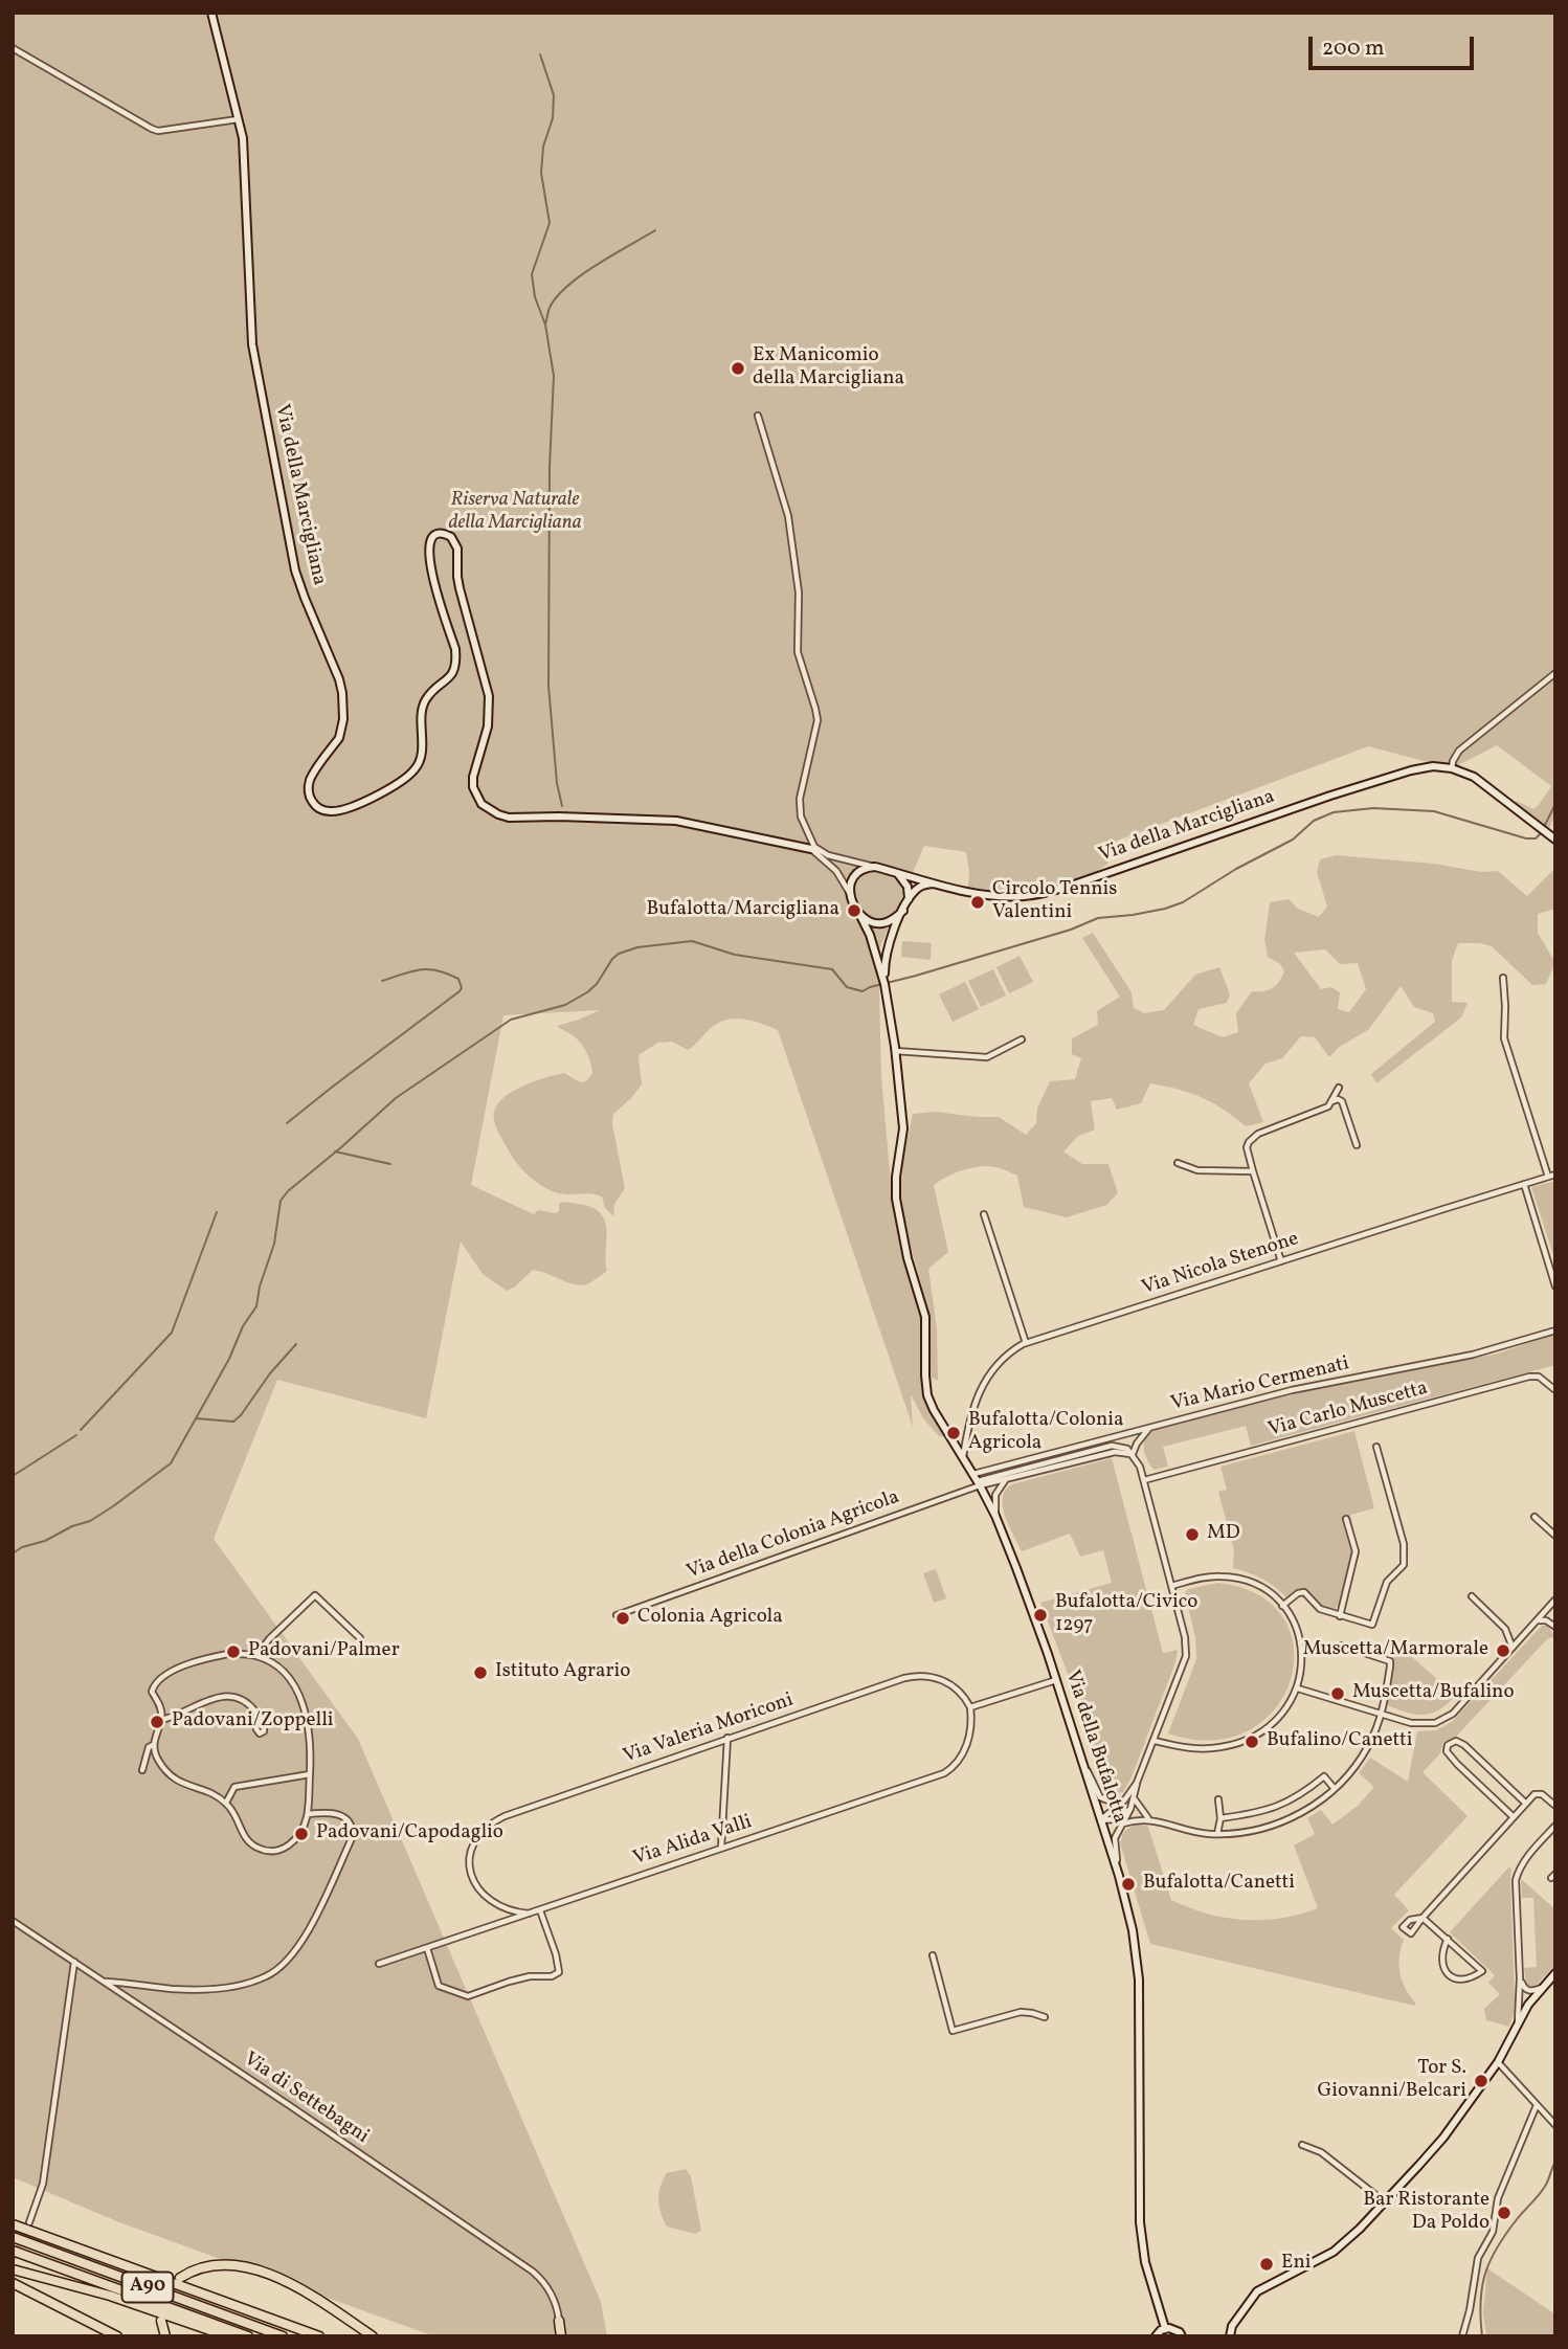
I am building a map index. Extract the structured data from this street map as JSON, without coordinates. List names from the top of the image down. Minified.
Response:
{"streets":{"highway":["A90"],"street":["Via della Marcigliana","Via Nicola Stenone","Via Mario Cermenati","Via Carlo Muscetta","Via della Colonia Agricola","Via Valeria Moriconi","Via della Bufalotta","Via Alida Valli","Via di Settebagni"]},"crossings":[["Via della Marcigliana","Via della Bufalotta"],["Via Nicola Stenone","Via della Bufalotta"],["Via Mario Cermenati","Via della Colonia Agricola"],["Via Mario Cermenati","Via della Bufalotta"],["Via della Colonia Agricola","Via della Bufalotta"],["Via Valeria Moriconi","Via Alida Valli"]],"parks":["Riserva Naturale della Marcigliana"],"places":["Ex Manicomio della Marcigliana","Circolo Tennis Valentini","Bufalotta/Marcigliana","Bufalotta/Colonia Agricola","MD","Bufalotta/Civico 1297","Colonia Agricola","Muscetta/Marmorale","Padovani/Palmer","Istituto Agrario","Muscetta/Bufalino","Padovani/Zoppelli","Bufalino/Canetti","Padovani/Capodaglio","Bufalotta/Canetti","Tor S. Giovanni/Belcari","Bar Ristorante Da Poldo","Eni"],"scale_bar":"200 m"}
